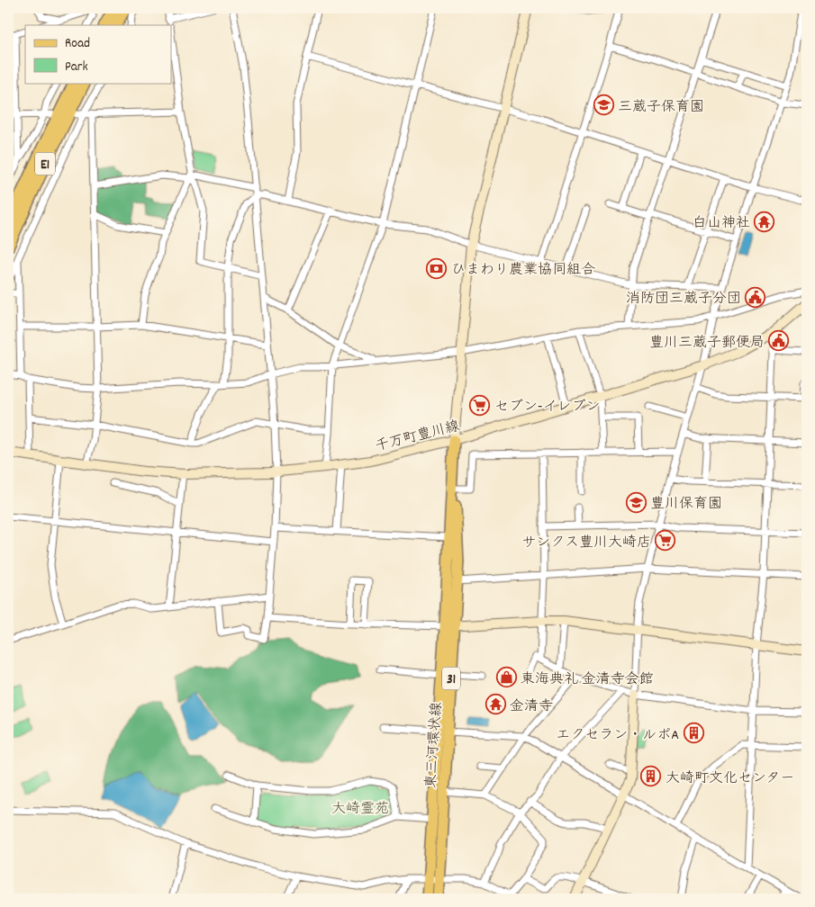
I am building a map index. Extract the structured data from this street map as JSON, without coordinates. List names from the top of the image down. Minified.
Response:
{"streets":{"highway":["E1"],"main road":["31","東三河環状線"],"street":["千万町豊川線"]},"crossings":[["千万町豊川線","東三河環状線"]],"parks":["大崎霊苑"],"places":{"school or university":["三蔵子保育園","豊川保育園"],"temple":["白山神社","金清寺"],"bank":["ひまわり農業協同組合"],"public building":["消防団三蔵子分団","豊川三蔵子郵便局"],"supermarket":["セブン-イレブン","サンクス豊川大崎店"],"shop":["東海典礼 金清寺会館"],"building":["エクセラン・ルポA","大崎町文化センター"]},"legend":["Road","Park"]}
